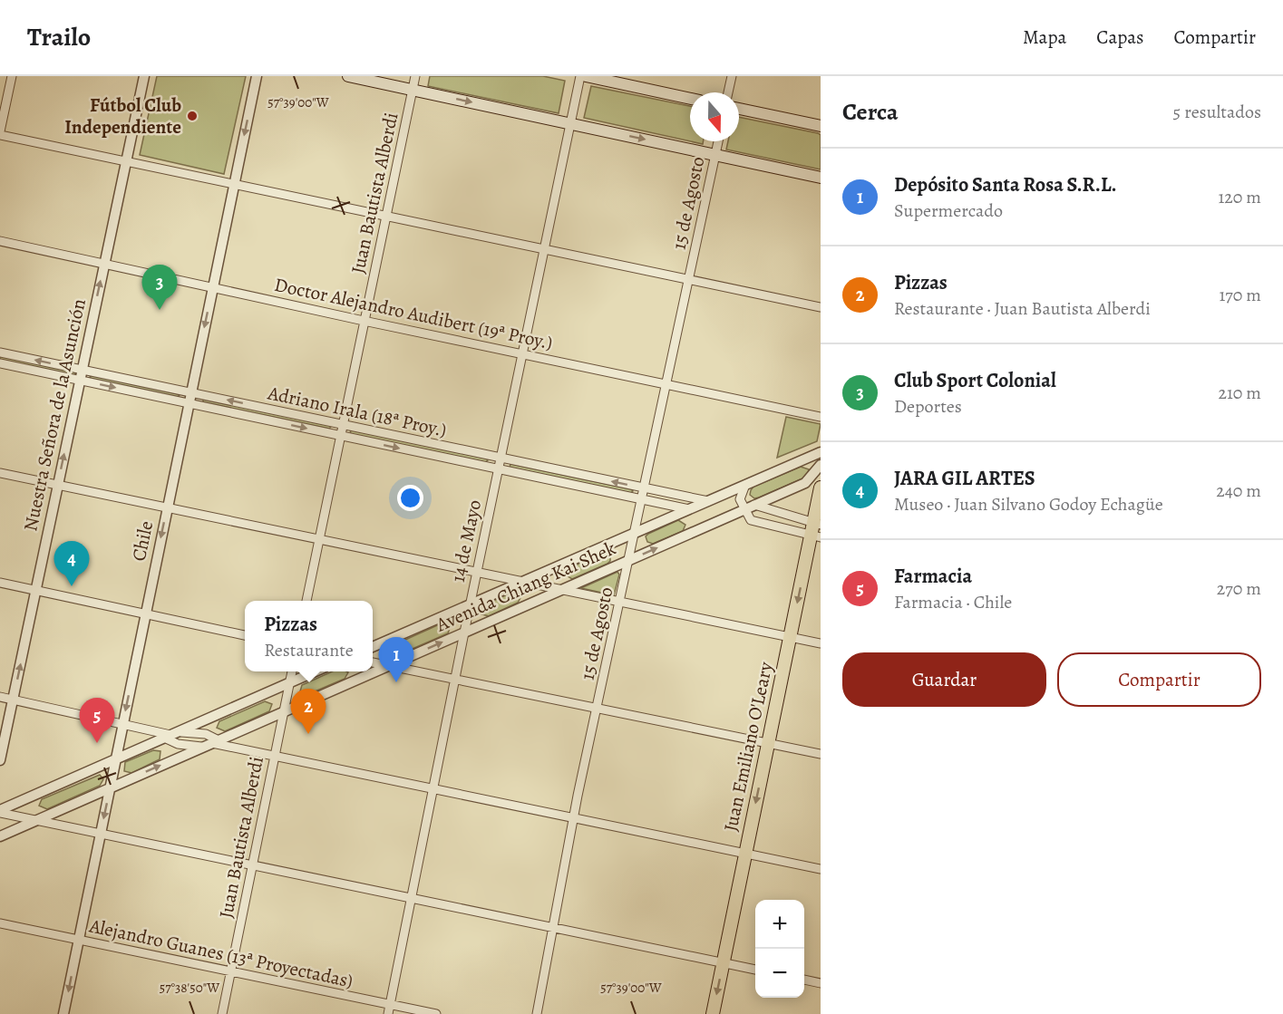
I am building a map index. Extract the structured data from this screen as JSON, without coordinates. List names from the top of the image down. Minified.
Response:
{"streets":{"main road":["Juan Emiliano O'Leary"],"street":["Juan Bautista Alberdi","15 de Agosto","Doctor Alejandro Audibert (19ª Proy.)","Adriano Irala (18ª Proy.)","Nuestra Señora de la Asunción","Chile","14 de Mayo","Avenida Chiang Kai Shek","Alejandro Guanes (13ª Proyectadas)"]},"crossings":[["Juan Bautista Alberdi","Doctor Alejandro Audibert (19ª Proy.)"],["Juan Bautista Alberdi","Adriano Irala (18ª Proy.)"],["Juan Bautista Alberdi","Avenida Chiang Kai Shek"],["Juan Bautista Alberdi","Alejandro Guanes (13ª Proyectadas)"],["15 de Agosto","Doctor Alejandro Audibert (19ª Proy.)"],["15 de Agosto","Adriano Irala (18ª Proy.)"],["15 de Agosto","Avenida Chiang Kai Shek"],["Doctor Alejandro Audibert (19ª Proy.)","Nuestra Señora de la Asunción"],["Doctor Alejandro Audibert (19ª Proy.)","Chile"],["Doctor Alejandro Audibert (19ª Proy.)","14 de Mayo"],["Adriano Irala (18ª Proy.)","Nuestra Señora de la Asunción"],["Adriano Irala (18ª Proy.)","Chile"],["Adriano Irala (18ª Proy.)","14 de Mayo"],["Adriano Irala (18ª Proy.)","Avenida Chiang Kai Shek"],["Chile","Avenida Chiang Kai Shek"],["Chile","Alejandro Guanes (13ª Proyectadas)"],["14 de Mayo","Avenida Chiang Kai Shek"],["14 de Mayo","Alejandro Guanes (13ª Proyectadas)"]],"one_way":["Nuestra Señora de la Asunción","Chile","Juan Emiliano O'Leary"],"places":["Fútbol Club Independiente"],"north":"bottom","page":{"header":"Trailo","nav":["Mapa","Capas","Compartir"],"heading":["Cerca","5 resultados"],"list":[{"mark":"1","name":"Depósito Santa Rosa S.R.L.","note":"Supermercado","value":"120 m"},{"mark":"2","name":"Pizzas","note":"Restaurante · Juan Bautista Alberdi","value":"170 m"},{"mark":"3","name":"Club Sport Colonial","note":"Deportes","value":"210 m"},{"mark":"4","name":"JARA GIL ARTES","note":"Museo · Juan Silvano Godoy Echagüe","value":"240 m"},{"mark":"5","name":"Farmacia","note":"Farmacia · Chile","value":"270 m"}],"pins":["3","4","1","2","5"],"popup":["Pizzas","Restaurante"],"buttons":["Guardar","Compartir"],"map_buttons":["+","−"]},"coordinates":["57°39'00\"W","57°38'50\"W"]}
